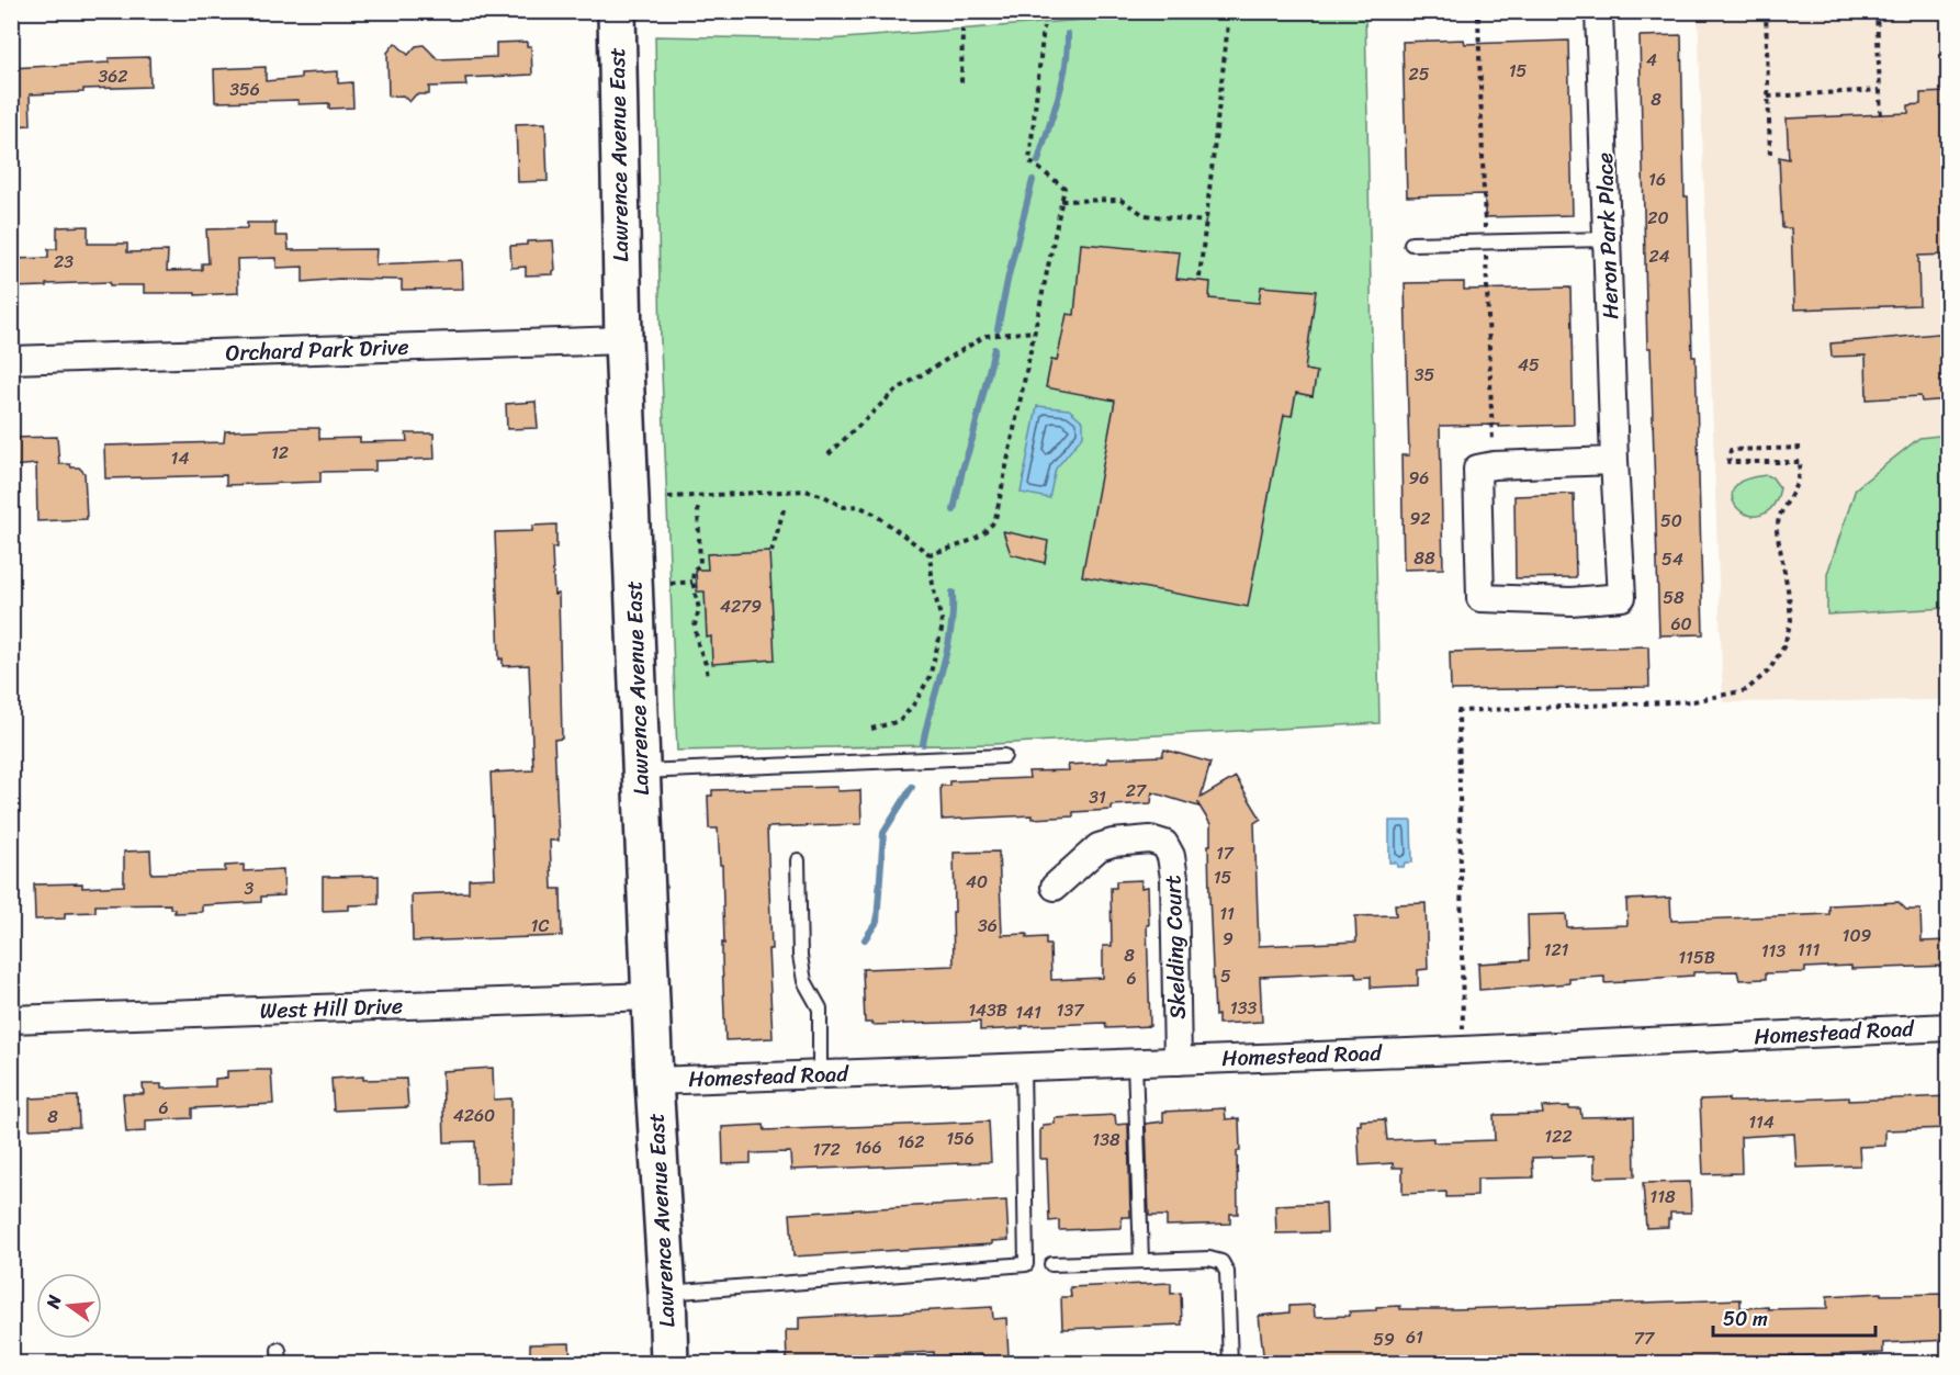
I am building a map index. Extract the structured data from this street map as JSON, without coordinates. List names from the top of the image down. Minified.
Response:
{"streets":{"main road":["Lawrence Avenue East"],"street":["Heron Park Place","Orchard Park Drive","Skelding Court","West Hill Drive","Homestead Road"]},"crossings":[["Lawrence Avenue East","Orchard Park Drive"],["Lawrence Avenue East","West Hill Drive"],["Lawrence Avenue East","Homestead Road"],["Skelding Court","Homestead Road"]],"house_numbers":["4","15","25","362","356","8","16","20","24","23","45","35","12","14","96","92","50","88","54","58","4279","60","27","31","17","15","40","3","11","1C","36","109","9","121","111","113","8","115B","5","6","133","143B","137","141","6","4260","8","114","122","156","138","162","166","172","118","61","77","59"],"scale_bar":"50 m","north":"left"}
